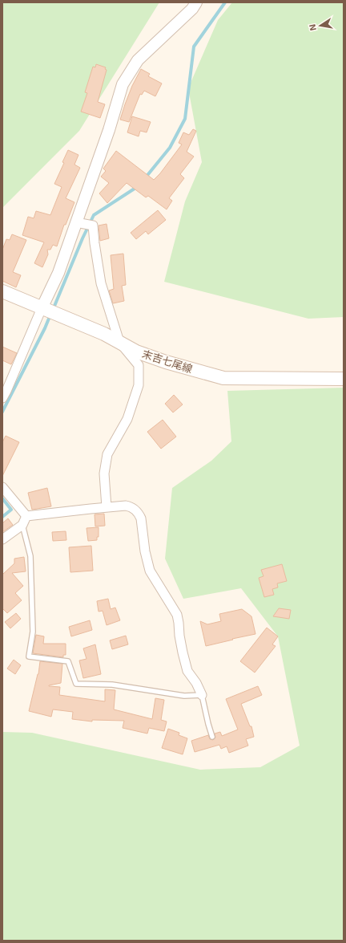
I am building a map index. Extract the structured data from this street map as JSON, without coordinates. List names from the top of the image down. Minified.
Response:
{"streets":{"main road":["末吉七尾線"]},"north":"left"}
